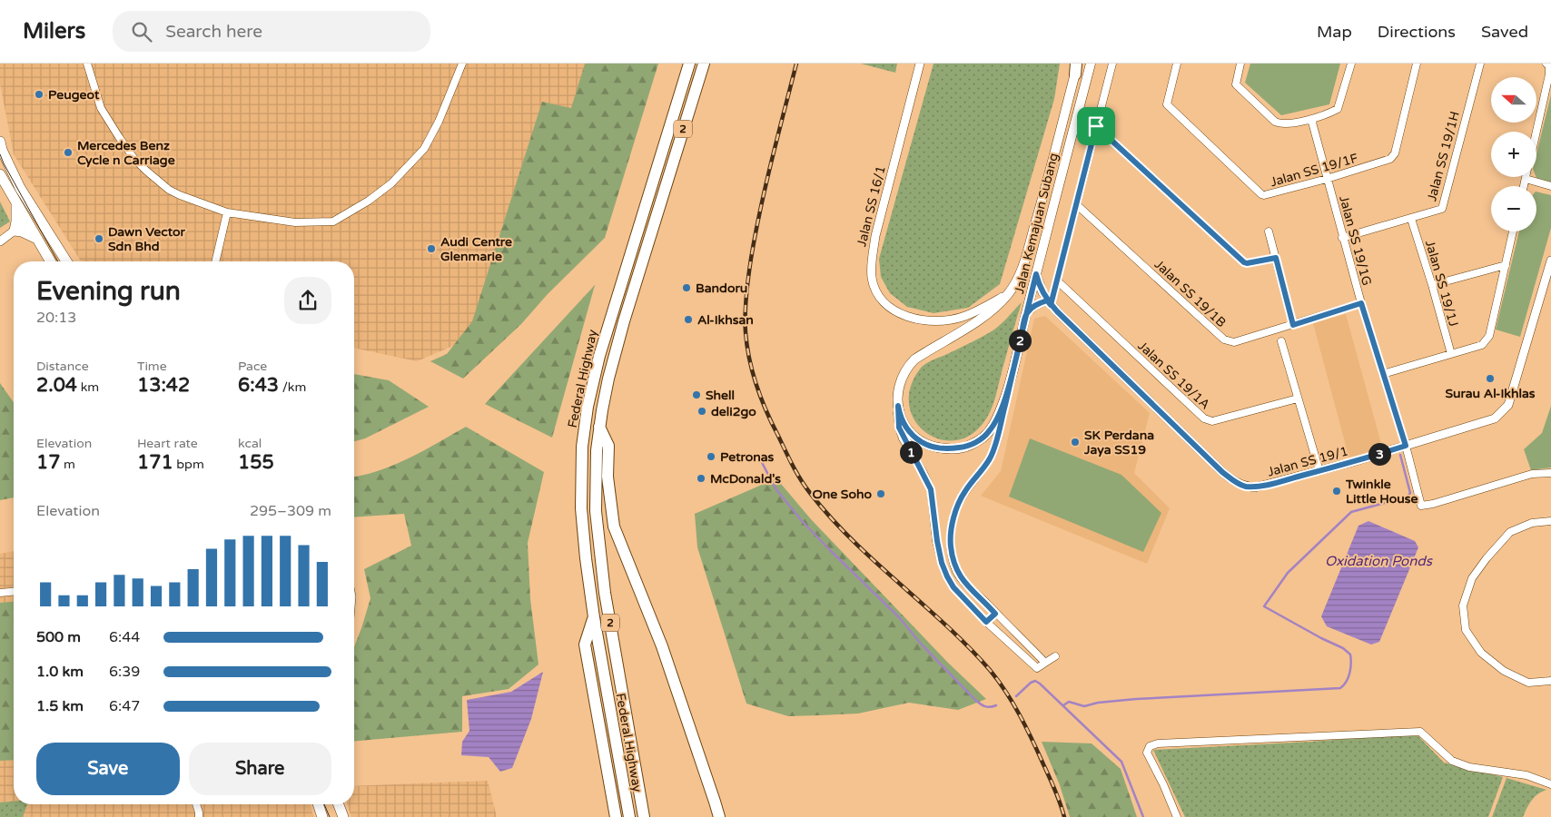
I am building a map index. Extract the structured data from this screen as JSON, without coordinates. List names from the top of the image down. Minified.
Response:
{"streets":{"highway":["2","Federal Highway"],"main road":["Jalan Kemajuan Subang"],"street":["Jalan SS 19/1H","Jalan SS 19/1F","Jalan SS 16/1","Jalan SS 19/1G","Jalan SS 19/1J","Jalan SS 19/1B","Jalan SS 19/1A","Jalan SS 19/1"]},"crossings":[["Jalan SS 19/1H","Jalan SS 19/1G"],["Jalan SS 19/1H","Jalan SS 19/1J"],["Jalan SS 19/1F","Jalan SS 19/1G"],["Jalan SS 16/1","Jalan Kemajuan Subang"],["Jalan Kemajuan Subang","Jalan SS 19/1"],["Jalan SS 19/1G","Jalan SS 19/1B"],["Jalan SS 19/1G","Jalan SS 19/1"]],"water":["Oxidation Ponds"],"places":["Peugeot","Mercedes Benz Cycle n Carriage","Dawn Vector Sdn Bhd","Audi Centre Glenmarie","Bandoru","Al-Ikhsan","Surau Al-Ikhlas","Shell","deli2go","SK Perdana Jaya SS19","Petronas","McDonald's","Twinkle Little House","One Soho"],"north":"left","page":{"header":"Milers","search":"Search here","nav":["Map","Directions","Saved"],"map_buttons":["+","−"],"heading":["Evening run","20:13"],"pins":["2","1","3"],"stats":[["Distance","2.04 km"],["Time","13:42"],["Pace","6:43 /km"],["Elevation","17 m"],["Heart rate","171 bpm"],["kcal","155"]],"chart":["Elevation","295–309 m"],"list":[{"name":"500 m","note":"6:44"},{"name":"1.0 km","note":"6:39"},{"name":"1.5 km","note":"6:47"}],"buttons":["Save","Share"]}}
